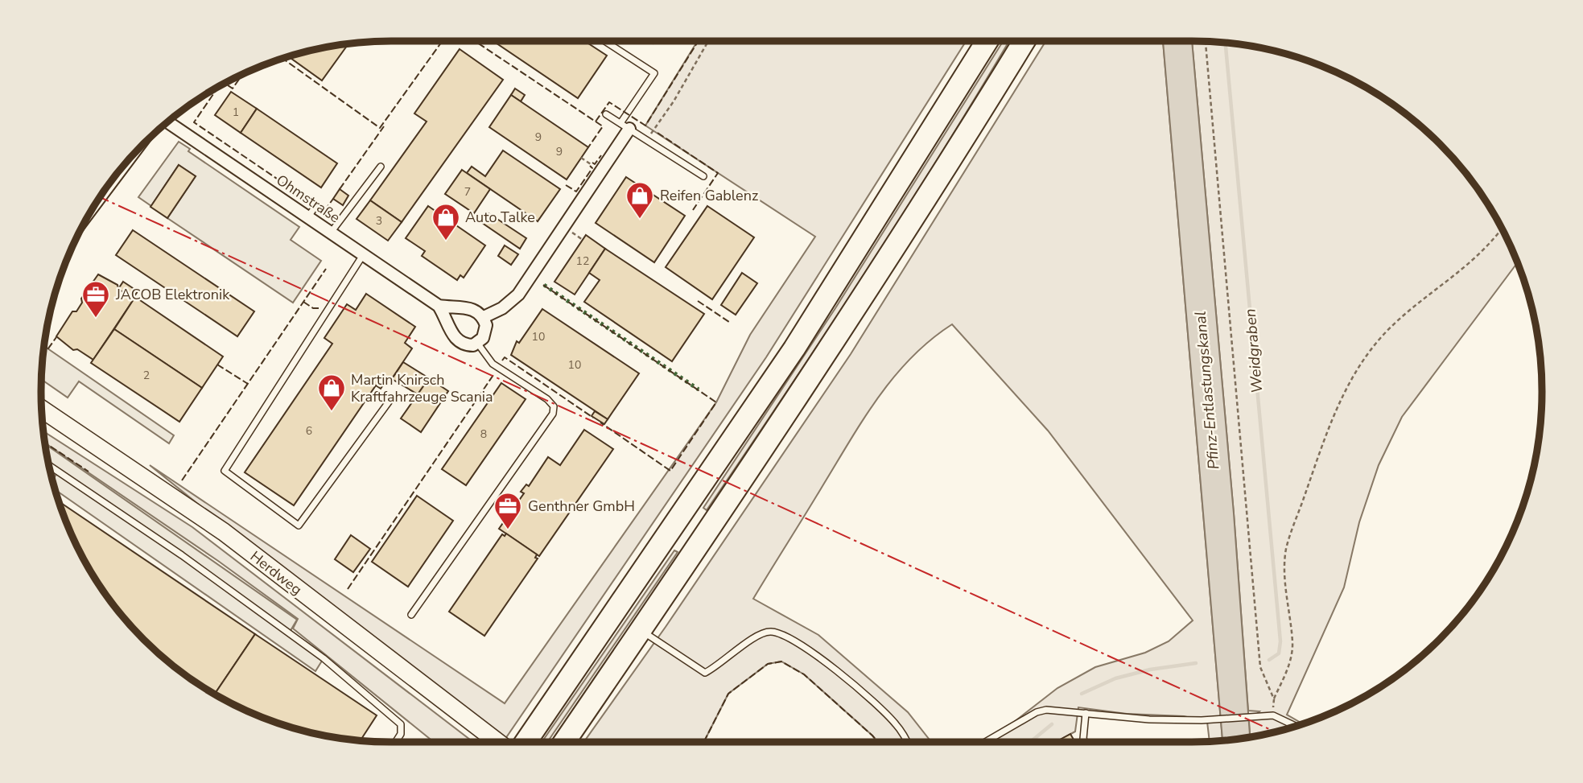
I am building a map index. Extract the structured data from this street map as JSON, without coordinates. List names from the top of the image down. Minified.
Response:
{"streets":{"main road":["Herdweg"],"street":["Ohmstraße"]},"water":["Weidgraben","Pfinz-Entlastungskanal"],"places":{"shop":["Reifen Gablenz","Auto Talke","Martin Knirsch Kraftfahrzeuge Scania"],"office":["JACOB Elektronik","Genthner GmbH"]},"house_numbers":["1","9","9","7","3","12","10","10","2","6","8"]}
